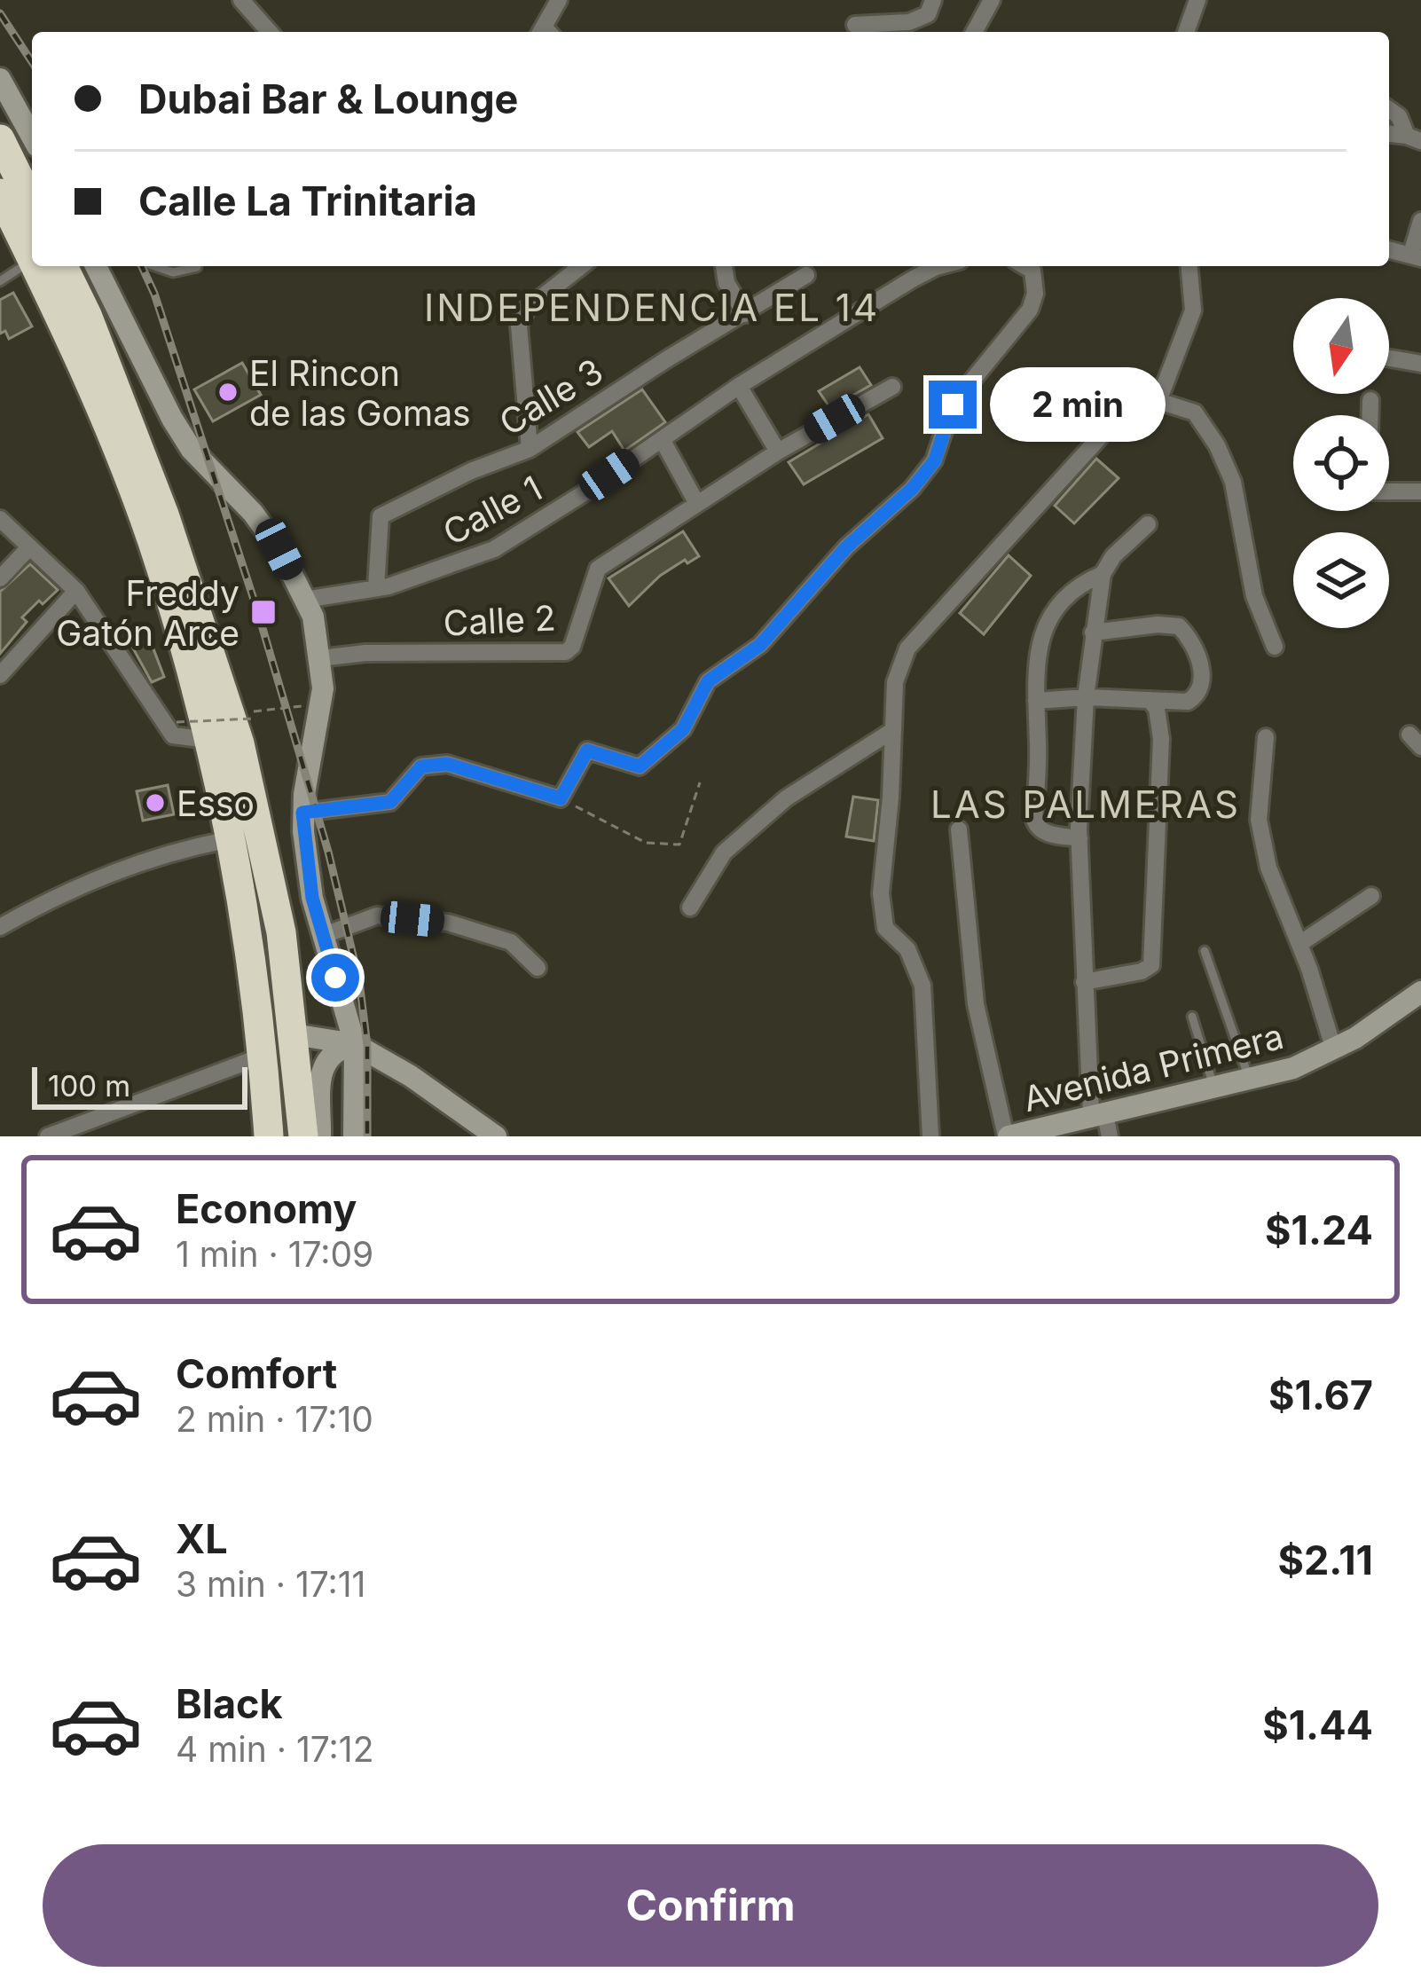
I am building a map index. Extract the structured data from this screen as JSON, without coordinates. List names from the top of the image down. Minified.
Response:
{"streets":{"street":["Calle 3","Calle 1","Calle 2","Avenida Primera"]},"crossings":[["Calle 3","Calle 1"]],"districts":["INDEPENDENCIA EL 14","LAS PALMERAS"],"places":{"other":["El Rincon de las Gomas","Esso"],"transit":["Freddy Gatón Arce"]},"scale_bar":"100 m","north":"bottom","page":{"banner":["Dubai Bar & Lounge","Calle La Trinitaria"],"bubble":"2 min","scale":"100 m","list":[{"name":"Economy","note":"1 min · 17:09","value":"$1.24"},{"name":"Comfort","note":"2 min · 17:10","value":"$1.67"},{"name":"XL","note":"3 min · 17:11","value":"$2.11"},{"name":"Black","note":"4 min · 17:12","value":"$1.44"}],"buttons":"Confirm"}}
